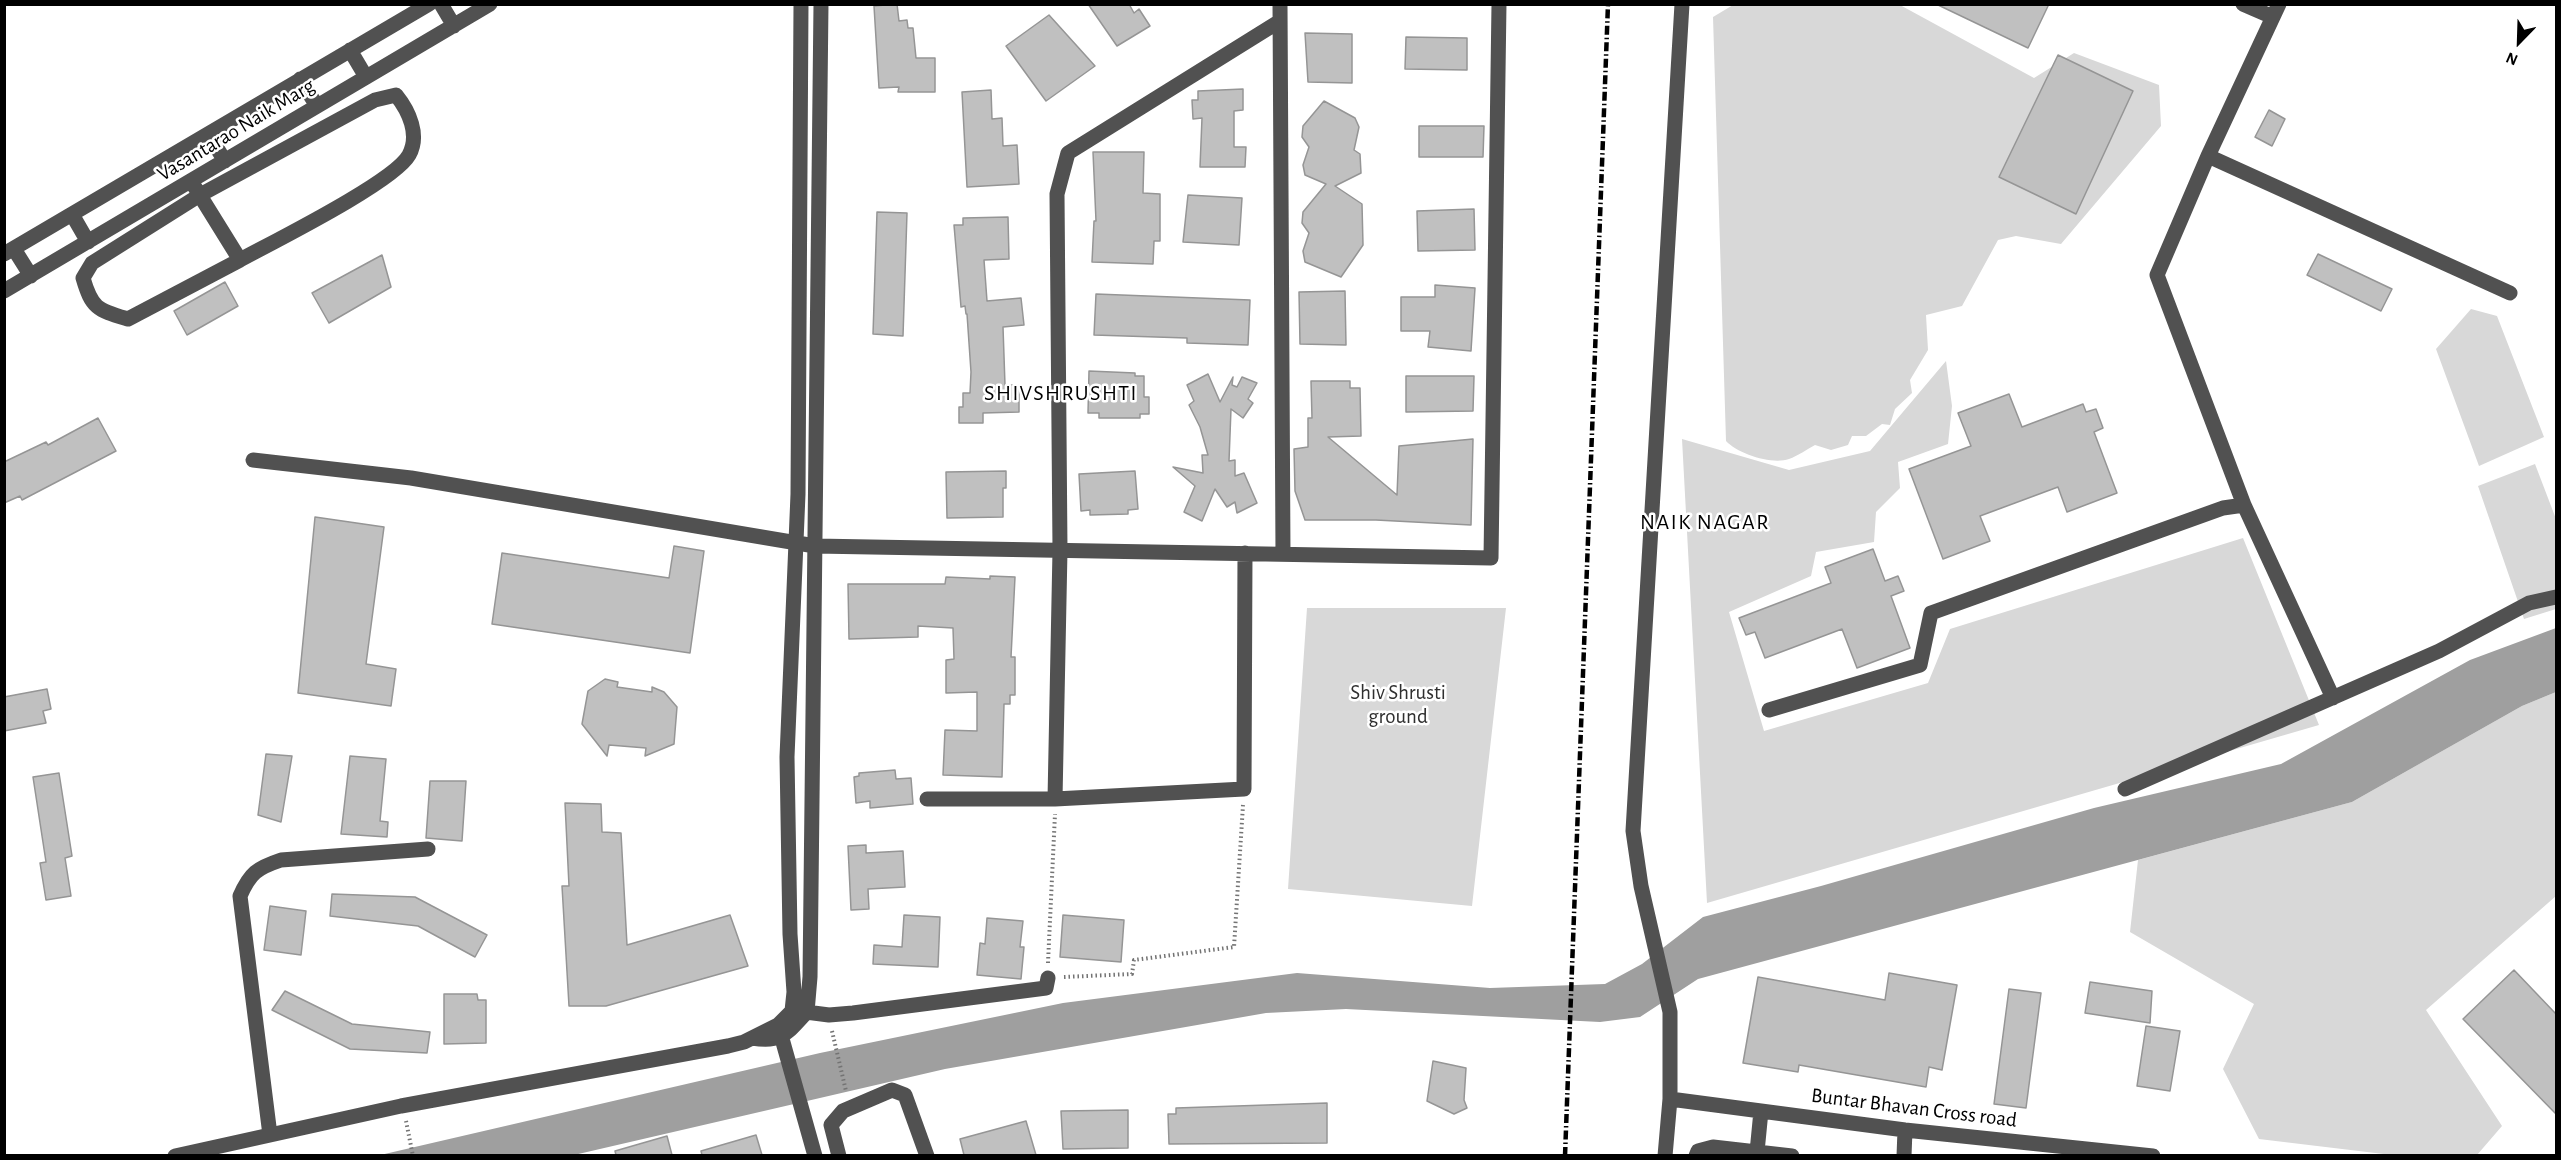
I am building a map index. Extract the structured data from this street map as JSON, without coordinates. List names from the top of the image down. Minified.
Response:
{"streets":{"street":["Vasantarao Naik Marg","Buntar Bhavan Cross road"]},"districts":["SHIVSHRUSHTI","NAIK NAGAR"],"parks":["Shiv Shrusti ground"],"north":"bottom left"}
